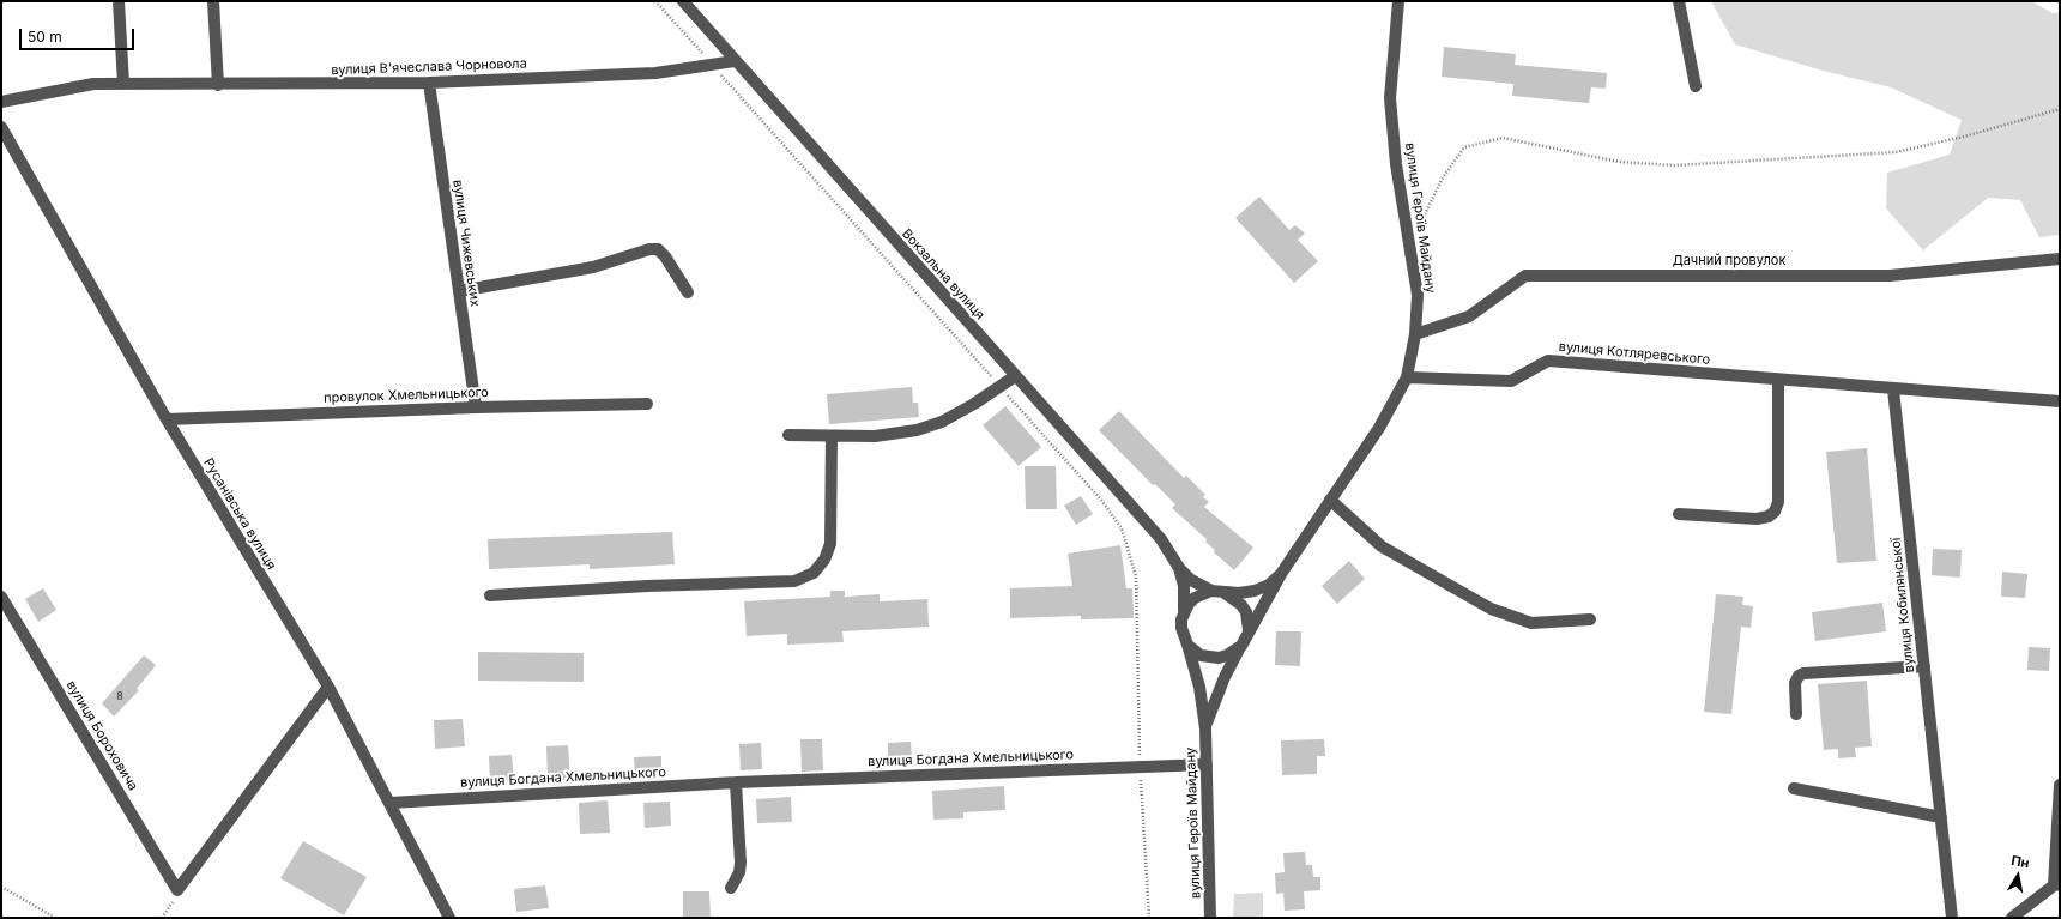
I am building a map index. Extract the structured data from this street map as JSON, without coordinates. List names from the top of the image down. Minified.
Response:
{"streets":{"street":["вулиця В'ячеслава Чорновола","вулиця Героїв Майдану","вулиця Чижевських","Дачний провулок","Вокзальна вулиця","вулиця Котляревського","провулок Хмельницького","Русанівська вулиця","вулиця Кобилянської","вулиця Бороховича","вулиця Богдана Хмельницького"]},"crossings":[["вулиця В'ячеслава Чорновола","вулиця Чижевських"],["вулиця В'ячеслава Чорновола","Вокзальна вулиця"],["вулиця Героїв Майдану","Дачний провулок"],["вулиця Героїв Майдану","Вокзальна вулиця"],["вулиця Героїв Майдану","вулиця Котляревського"],["вулиця Героїв Майдану","вулиця Богдана Хмельницького"],["вулиця Чижевських","провулок Хмельницького"],["вулиця Котляревського","вулиця Кобилянської"],["провулок Хмельницького","Русанівська вулиця"],["Русанівська вулиця","вулиця Богдана Хмельницького"]],"house_numbers":["8"],"scale_bar":"50 m","north":"top"}
